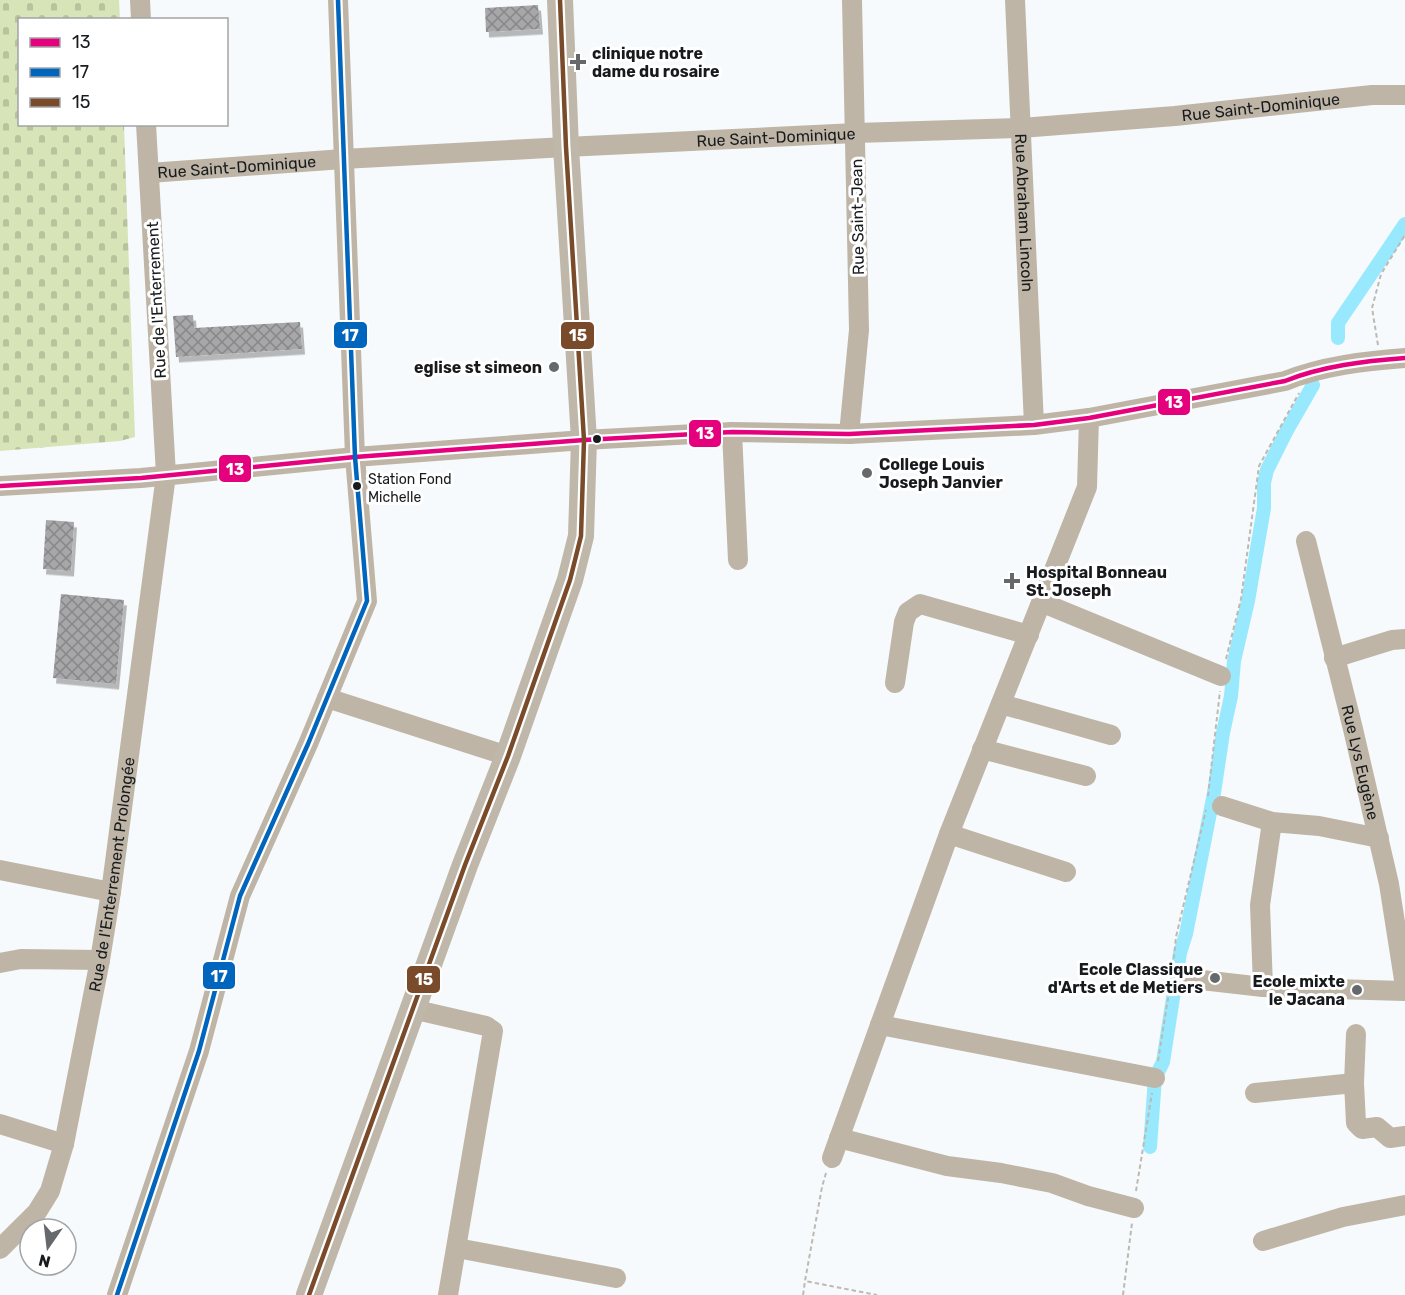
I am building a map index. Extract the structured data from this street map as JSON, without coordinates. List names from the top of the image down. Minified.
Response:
{"streets":{"street":["Rue Saint-Dominique","Rue Abraham Lincoln","Rue Saint-Jean","Rue de l'Enterrement","Rue Lys Eugène","Rue de l'Enterrement Prolongée"]},"crossings":[["Rue Saint-Dominique","Rue Abraham Lincoln"],["Rue Saint-Dominique","Rue Saint-Jean"],["Rue Saint-Dominique","Rue de l'Enterrement"],["Rue de l'Enterrement","Rue de l'Enterrement Prolongée"]],"places":{"health":["clinique notre dame du rosaire","Hospital Bonneau St. Joseph"],"other":["eglise st simeon","College Louis Joseph Janvier","Station Fond Michelle","Ecole Classique d'Arts et de Metiers","Ecole mixte le Jacana"]},"lines":["transit line 17","transit line 15","transit line 13"],"legend":["13","17","15"],"north":"bottom"}
